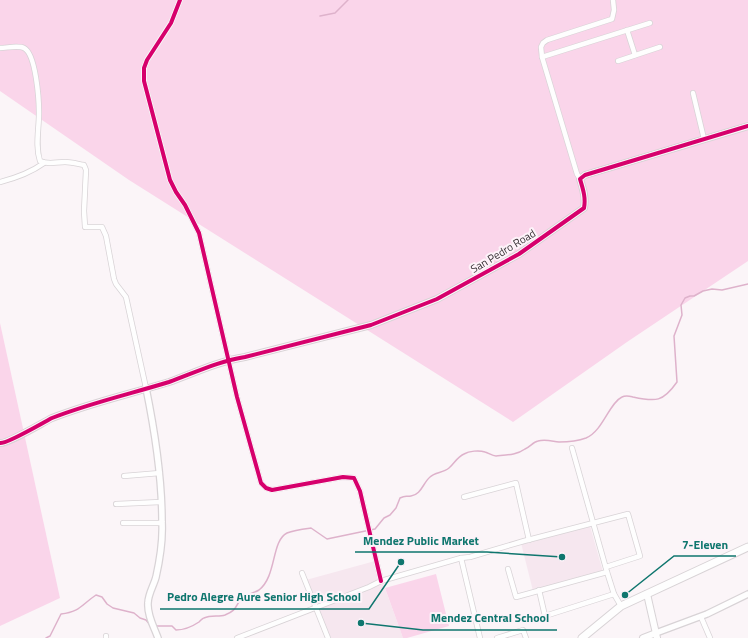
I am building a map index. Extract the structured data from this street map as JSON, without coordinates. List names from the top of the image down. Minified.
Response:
{"streets":{"street":["San Pedro Road"]},"places":["Mendez Public Market","Pedro Alegre Aure Senior High School","7-Eleven","Mendez Central School"]}
